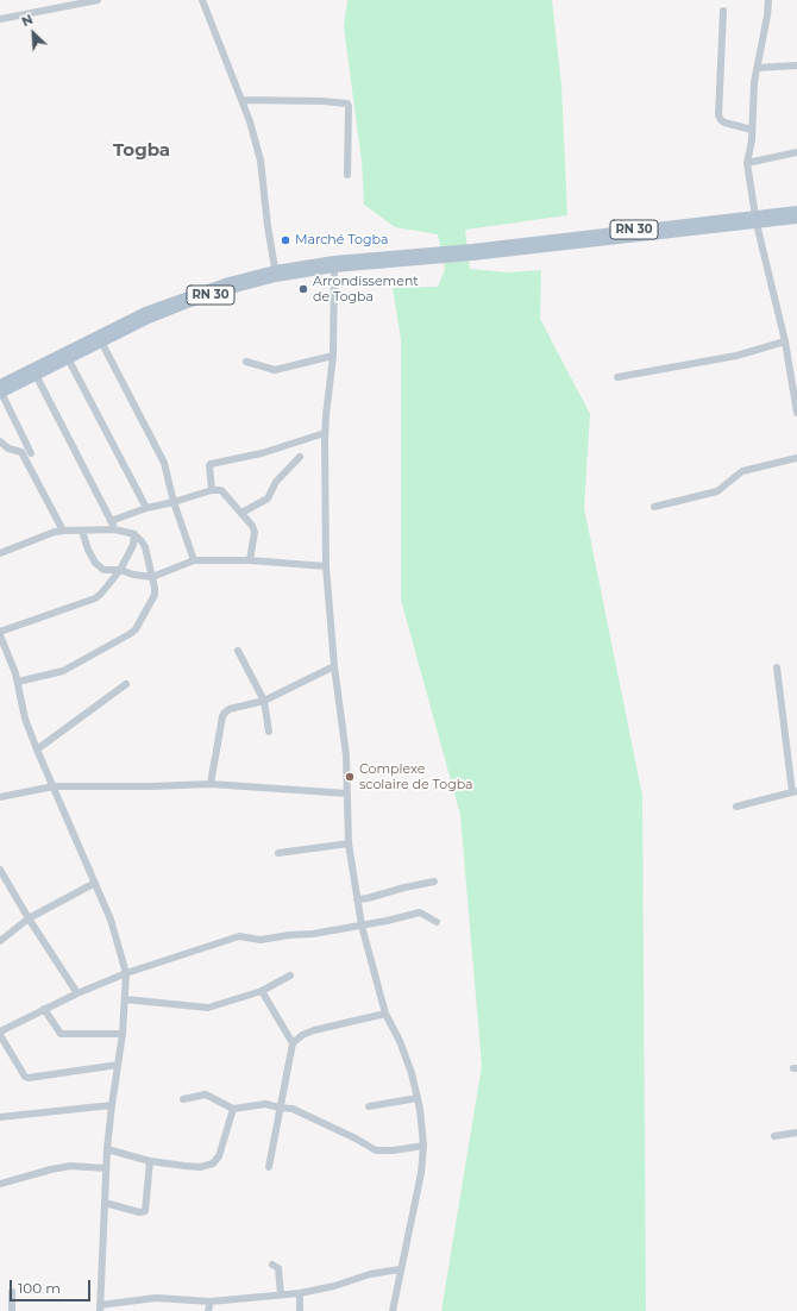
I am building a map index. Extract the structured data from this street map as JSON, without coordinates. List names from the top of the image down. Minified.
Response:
{"streets":{"main road":["RN 30"]},"districts":["Togba"],"places":["Marché Togba","Arrondissement de Togba","Complexe scolaire de Togba"],"scale_bar":"100 m","north":"top left"}
